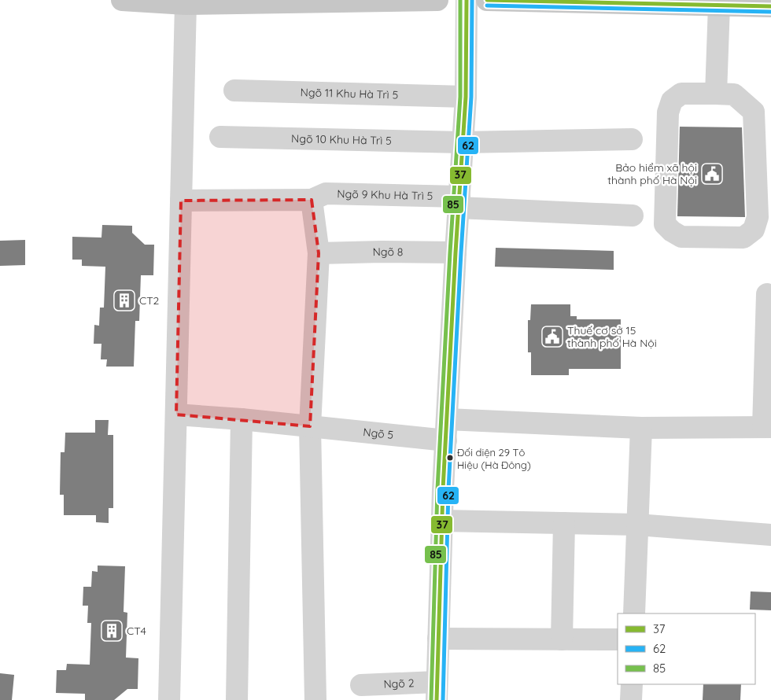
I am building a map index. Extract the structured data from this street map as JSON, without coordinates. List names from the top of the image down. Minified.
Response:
{"streets":{"street":["Ngõ 11 Khu Hà Trì 5","Ngõ 10 Khu Hà Trì 5","Ngõ 9 Khu Hà Trì 5","Ngõ 8","Ngõ 5","Ngõ 2"]},"places":{"public building":["Bảo hiểm xã hội thành phố Hà Nội","Thuế cơ sở 15 thành phố Hà Nội"],"building":["CT2","CT4"],"other":["Đối diện 29 Tô Hiệu (Hà Đông)"]},"lines":["transit line 37","transit line 62","transit line 85"],"legend":["37","62","85"]}
